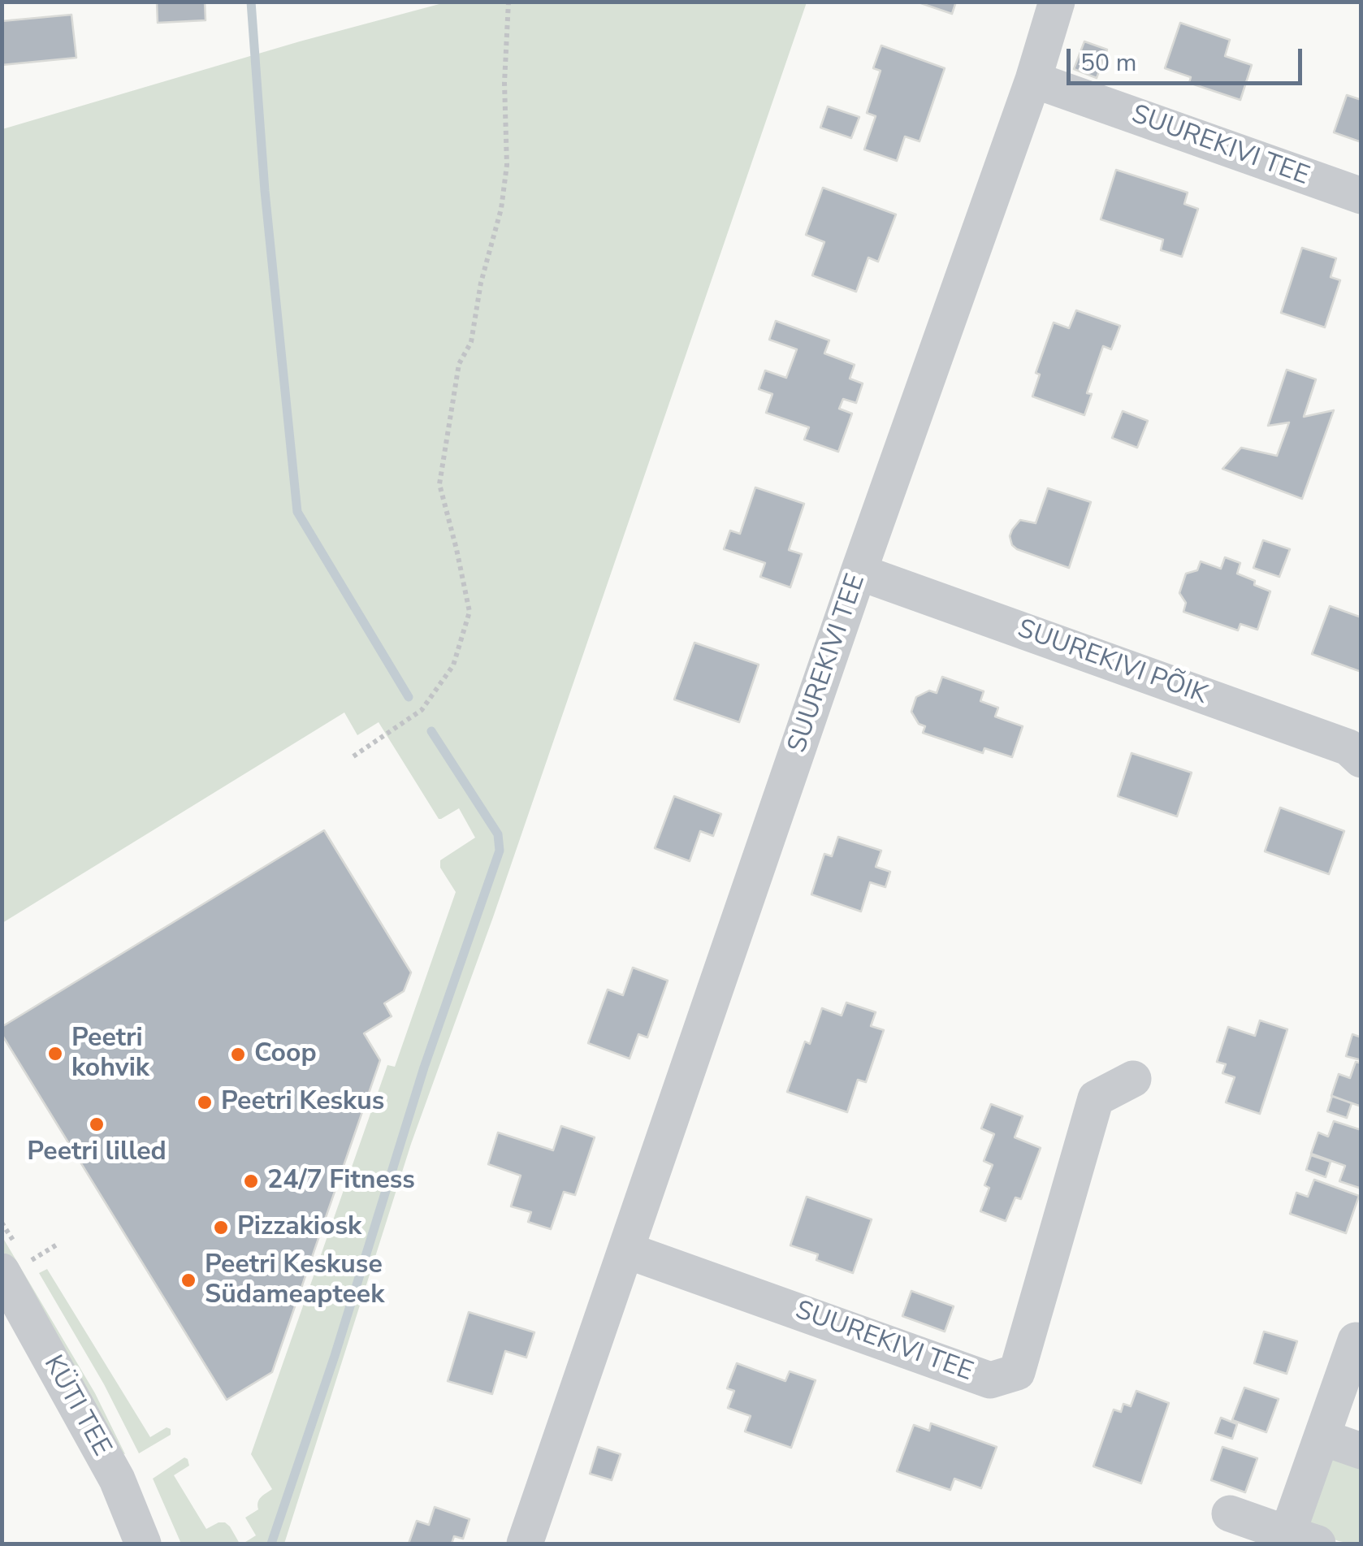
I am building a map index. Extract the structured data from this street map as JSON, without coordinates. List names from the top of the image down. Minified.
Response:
{"streets":{"street":["SUUREKIVI TEE","SUUREKIVI PÕIK","KÜTI TEE"]},"crossings":[["SUUREKIVI TEE","SUUREKIVI PÕIK"]],"places":["Peetri kohvik","Coop","Peetri Keskus","Peetri lilled","24/7 Fitness","Pizzakiosk","Peetri Keskuse Südameapteek"],"scale_bar":"50 m"}
